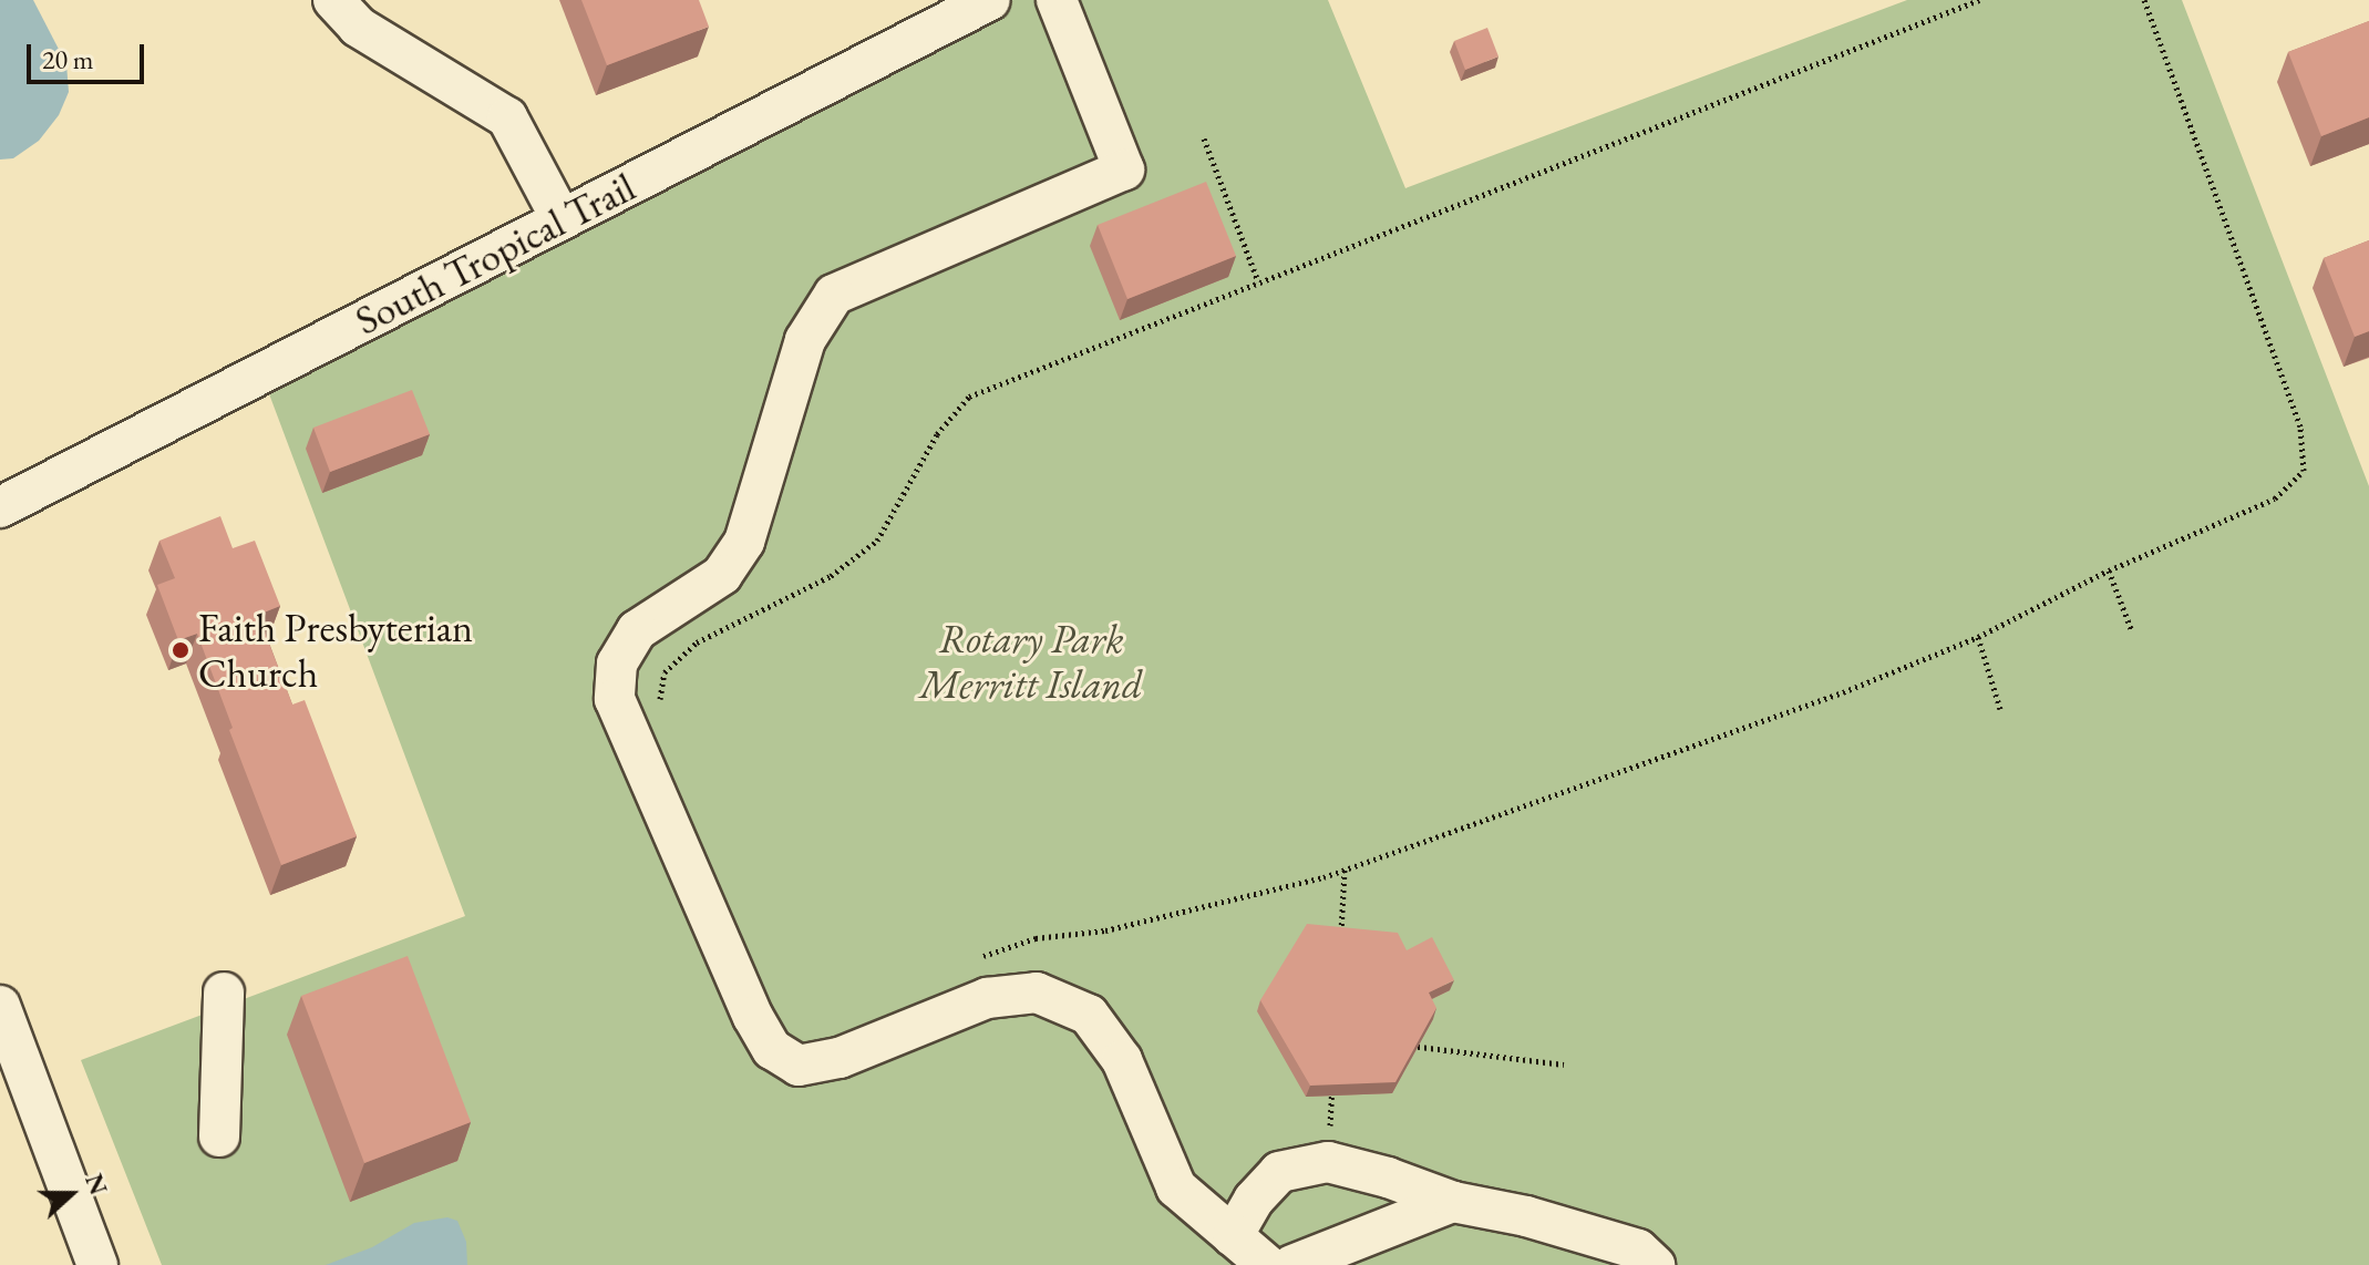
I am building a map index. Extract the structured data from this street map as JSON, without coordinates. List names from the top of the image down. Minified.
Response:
{"streets":{"street":["South Tropical Trail"]},"parks":["Rotary Park Merritt Island"],"places":["Faith Presbyterian Church"],"scale_bar":"20 m","north":"right"}
